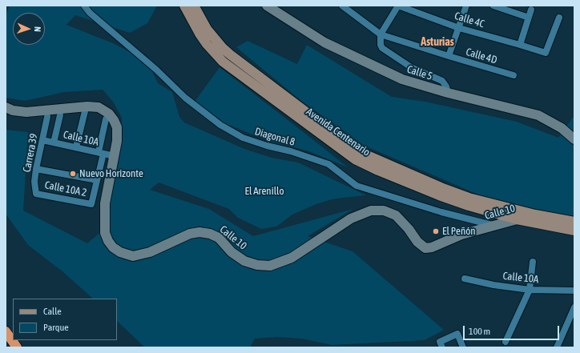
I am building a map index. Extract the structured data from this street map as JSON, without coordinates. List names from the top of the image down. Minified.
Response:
{"streets":{"main road":["Avenida Centenario"],"street":["Calle 4C","Calle 4D","Calle 5","Diagonal 8","Calle 10A","Carrera 39","Calle 10A 2","Calle 10"]},"crossings":[["Avenida Centenario","Calle 10"],["Diagonal 8","Calle 10"],["Calle 10A","Carrera 39"],["Calle 10A","Calle 10"],["Carrera 39","Calle 10A 2"]],"districts":["Asturias"],"parks":["El Arenillo"],"places":["Nuevo Horizonte","El Peñón"],"legend":["Calle","Parque"],"scale_bar":"100 m","north":"right"}
